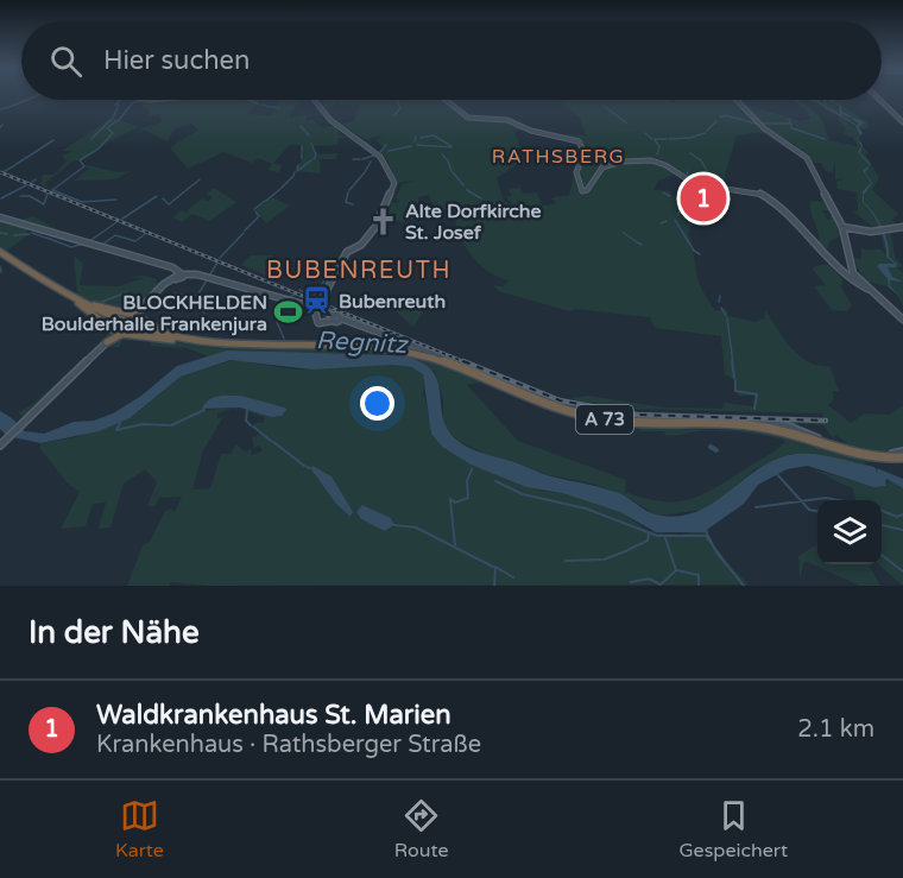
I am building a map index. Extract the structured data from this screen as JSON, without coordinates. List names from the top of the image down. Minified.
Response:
{"streets":{"highway":["A 73"]},"districts":["RATHSBERG","BUBENREUTH"],"water":["Regnitz"],"places":{"church":["Alte Dorfkirche St. Josef"],"station":["Bubenreuth"],"sports":["BLOCKHELDEN Boulderhalle Frankenjura"]},"page":{"search":"Hier suchen","pins":"1","heading":"In der Nähe","list":[{"mark":"1","name":"Waldkrankenhaus St. Marien","note":"Krankenhaus · Rathsberger Straße","value":"2.1 km"}],"nav":["Karte","Route","Gespeichert"]}}
